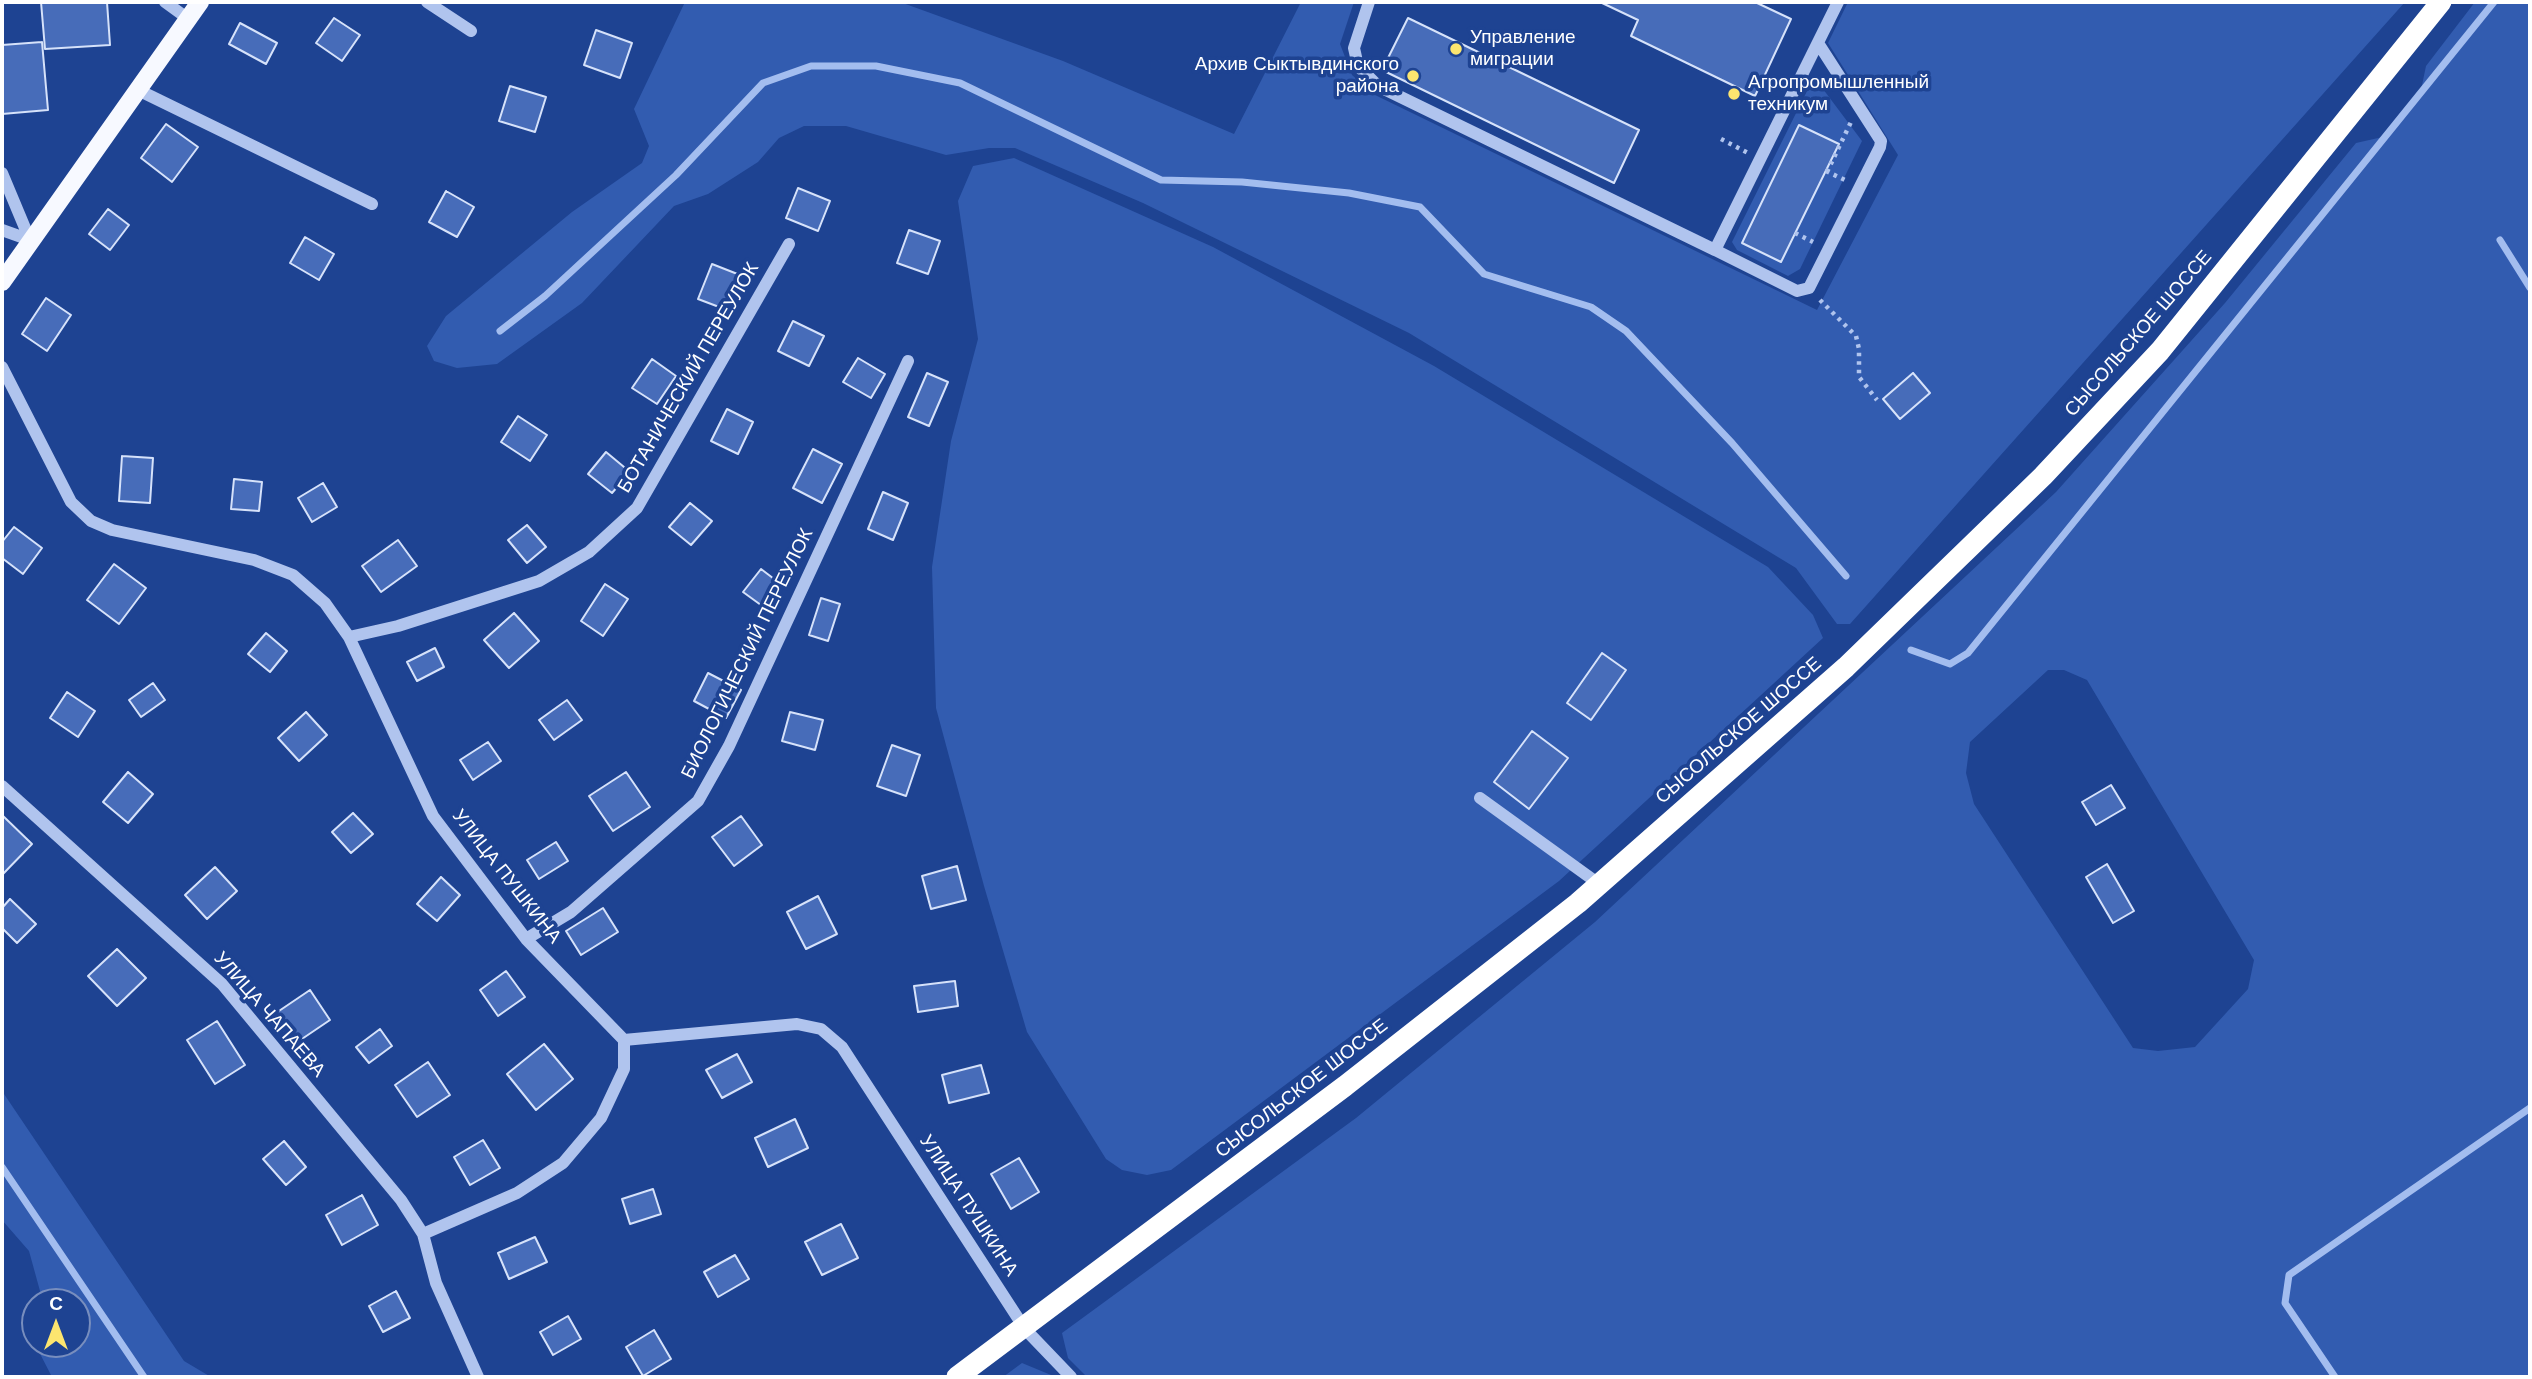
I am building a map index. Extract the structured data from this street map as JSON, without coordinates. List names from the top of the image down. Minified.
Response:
{"streets":{"highway":["СЫСОЛЬСКОЕ ШОССЕ"],"street":["БОТАНИЧЕСКИЙ ПЕРЕУЛОК","БИОЛОГИЧЕСКИЙ ПЕРЕУЛОК","УЛИЦА ПУШКИНА","УЛИЦА ЧАПАЕВА"]},"crossings":[["СЫСОЛЬСКОЕ ШОССЕ","УЛИЦА ПУШКИНА"],["БОТАНИЧЕСКИЙ ПЕРЕУЛОК","УЛИЦА ПУШКИНА"],["БИОЛОГИЧЕСКИЙ ПЕРЕУЛОК","УЛИЦА ПУШКИНА"]],"places":["Управление миграции","Архив Сыктывдинского района","Агропромышленный техникум"],"north":"top"}
